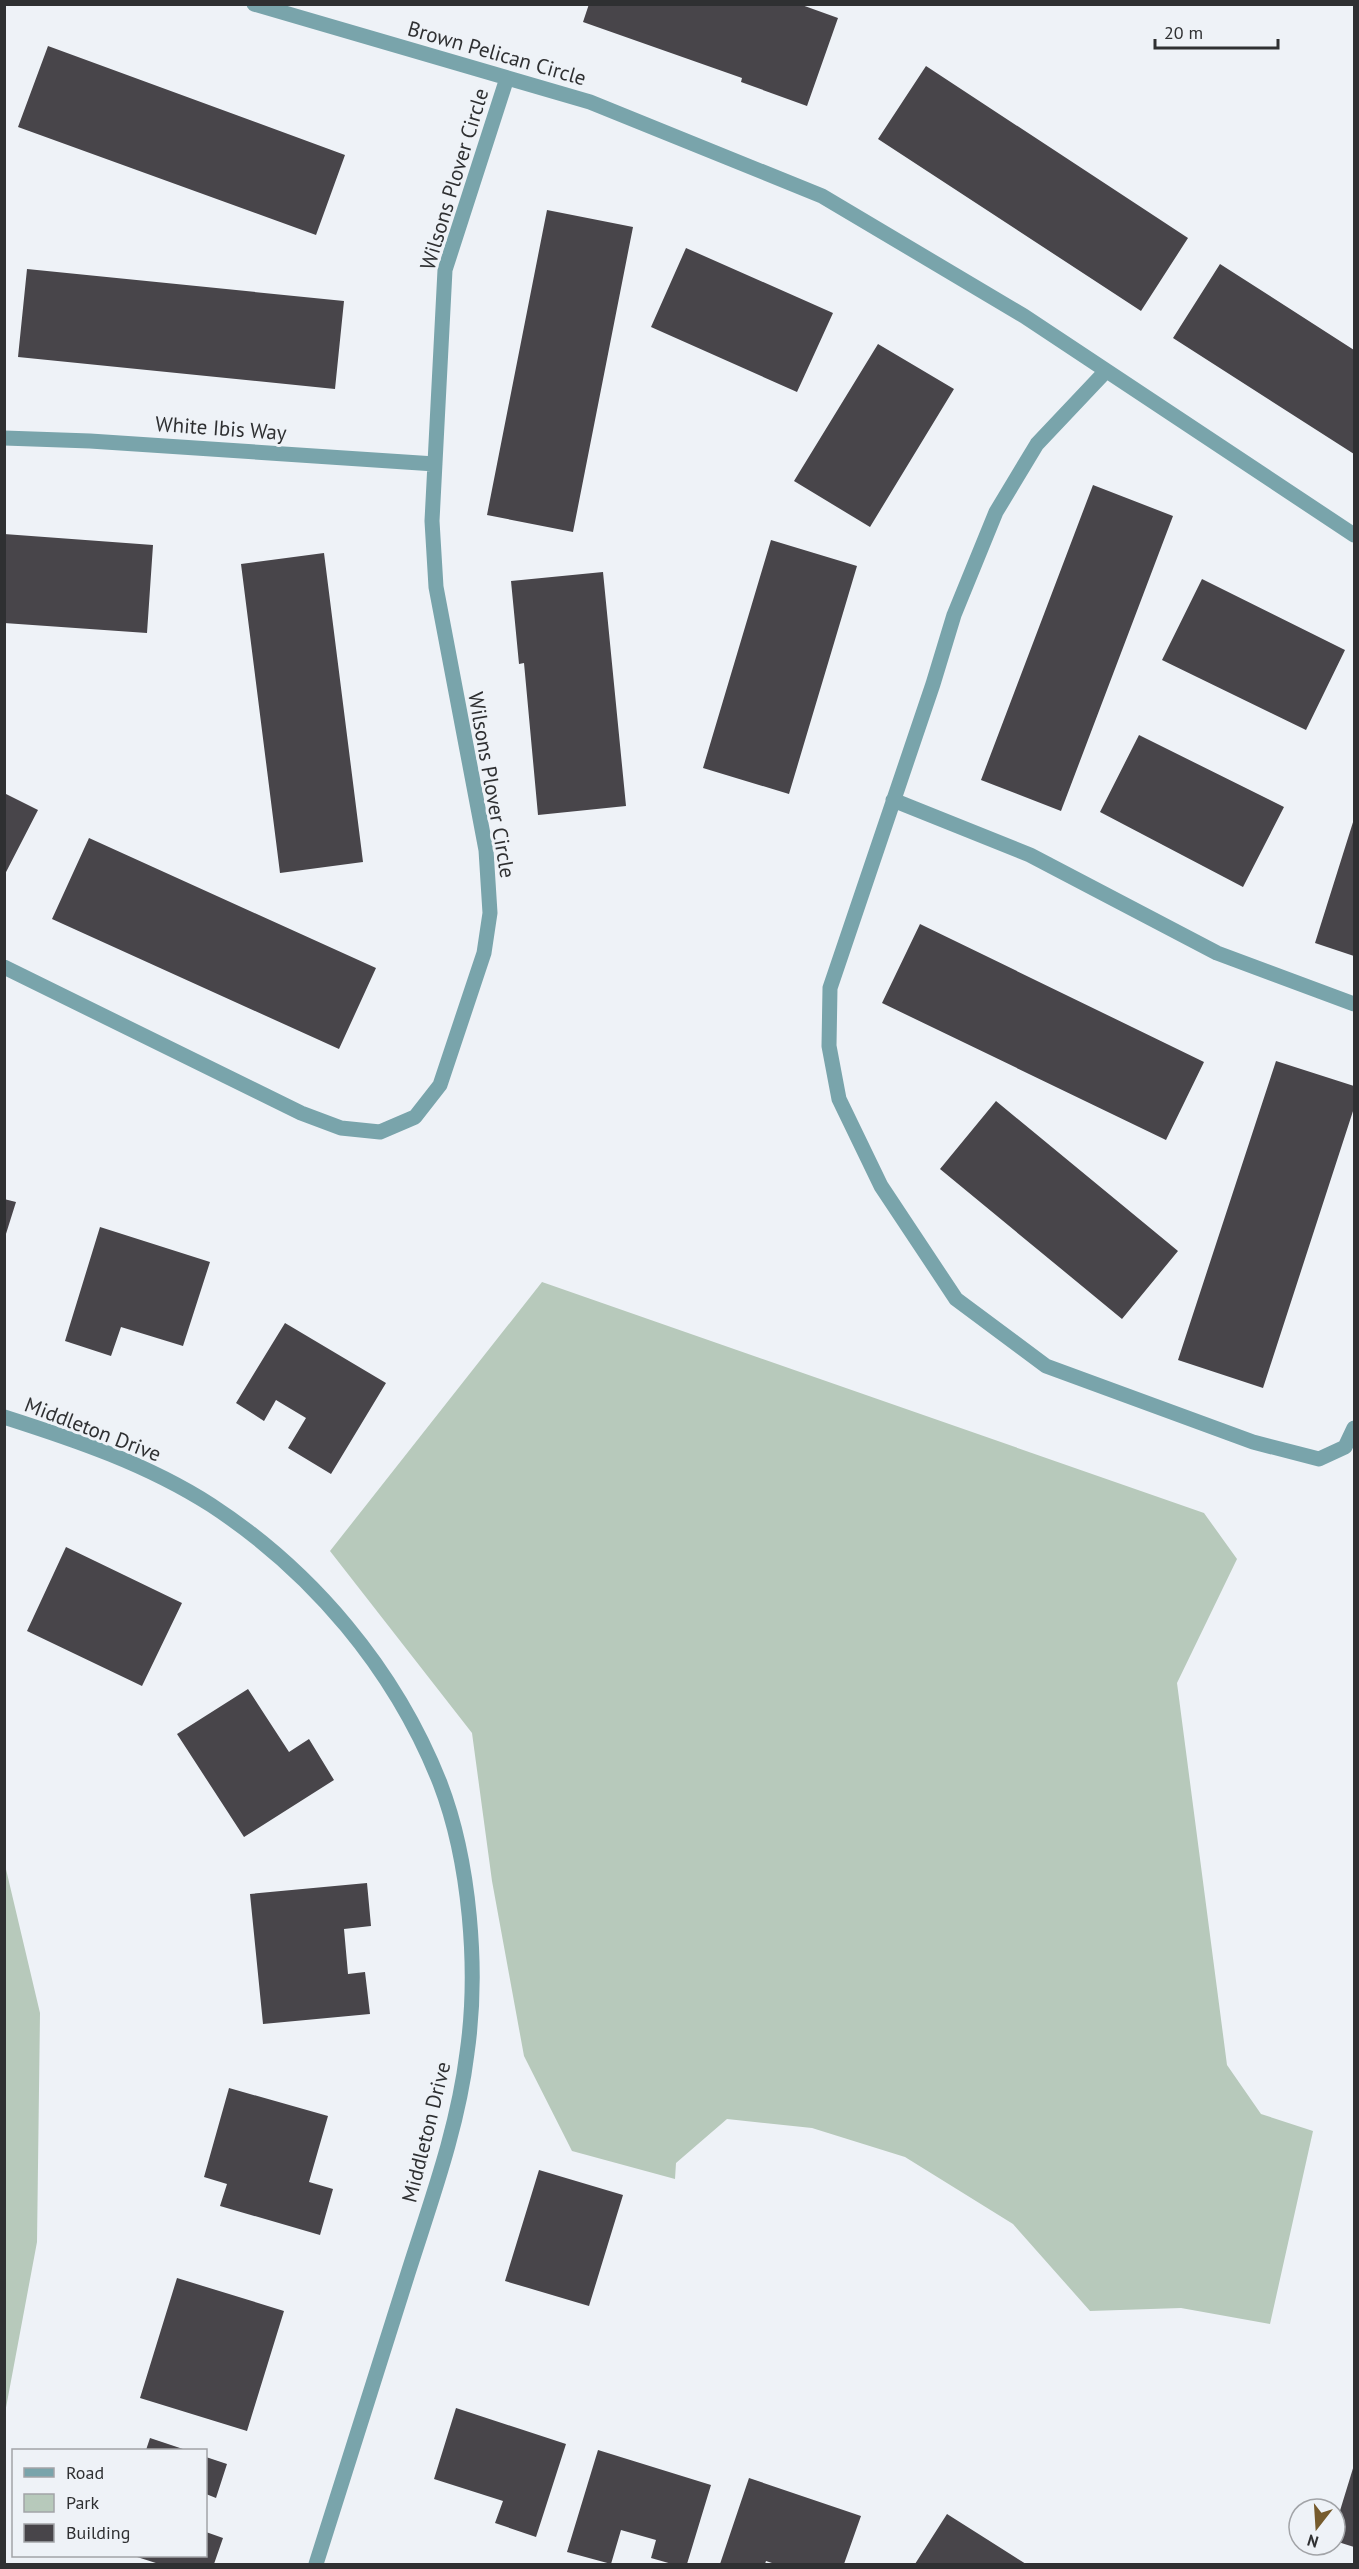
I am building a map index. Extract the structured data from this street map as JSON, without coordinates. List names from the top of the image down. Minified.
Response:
{"streets":{"street":["Brown Pelican Circle","Wilsons Plover Circle","White Ibis Way","Middleton Drive"]},"crossings":[["Brown Pelican Circle","Wilsons Plover Circle"],["Wilsons Plover Circle","White Ibis Way"]],"legend":["Road","Park","Building"],"scale_bar":"20 m","north":"bottom"}
